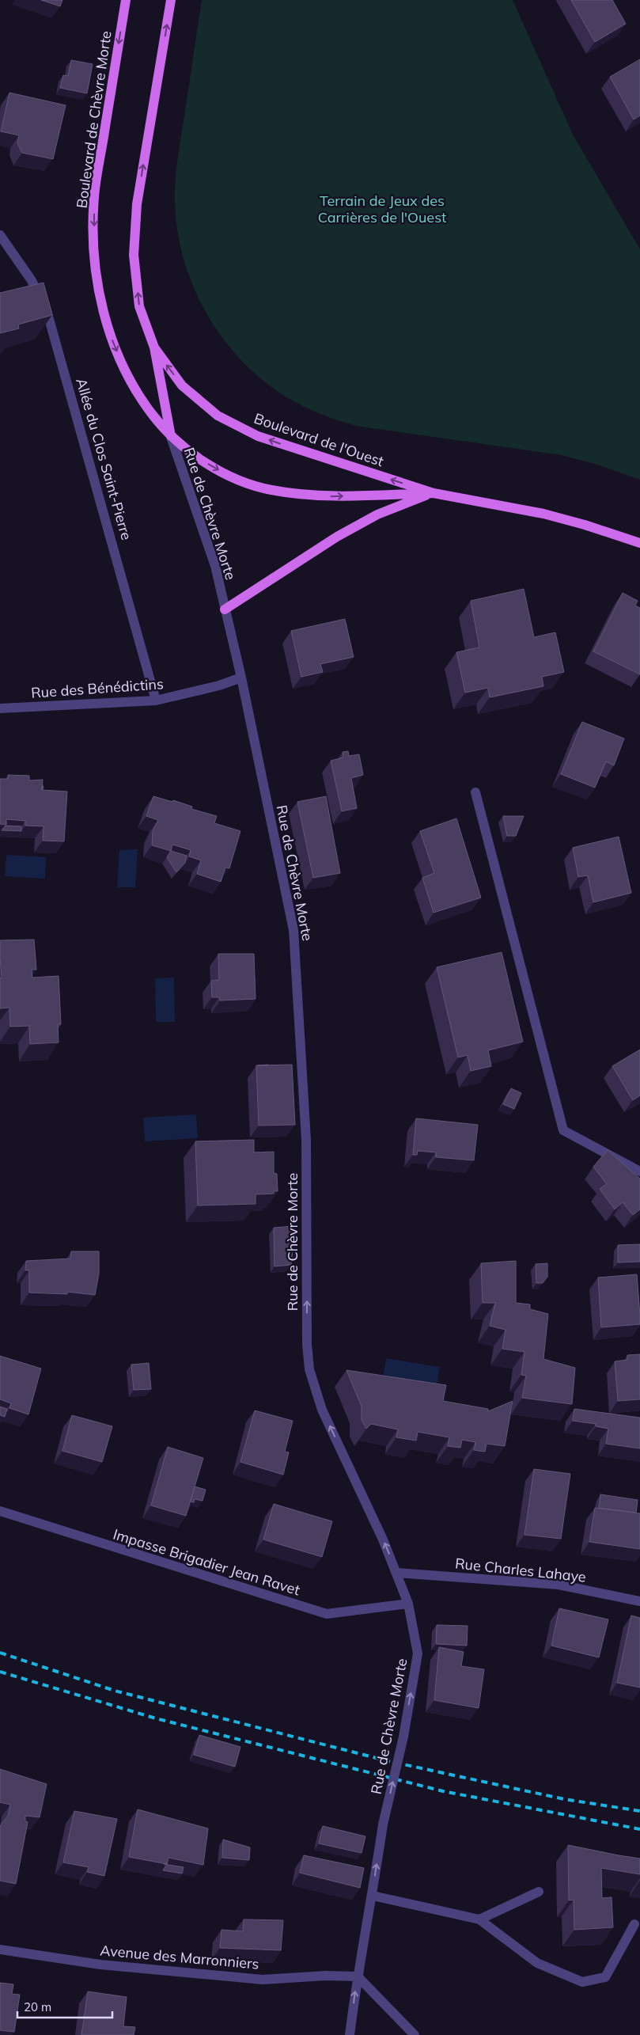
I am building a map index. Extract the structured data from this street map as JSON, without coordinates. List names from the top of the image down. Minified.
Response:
{"streets":{"main road":["Boulevard de Chèvre Morte","Boulevard de l'Ouest"],"street":["Allée du Clos Saint-Pierre","Rue de Chèvre Morte","Rue des Bénédictins","Impasse Brigadier Jean Ravet","Rue Charles Lahaye","Avenue des Marronniers"]},"crossings":[["Boulevard de Chèvre Morte","Boulevard de l'Ouest"],["Boulevard de Chèvre Morte","Rue de Chèvre Morte"],["Boulevard de l'Ouest","Rue de Chèvre Morte"],["Allée du Clos Saint-Pierre","Rue des Bénédictins"],["Rue de Chèvre Morte","Rue des Bénédictins"],["Rue de Chèvre Morte","Impasse Brigadier Jean Ravet"],["Rue de Chèvre Morte","Rue Charles Lahaye"],["Rue de Chèvre Morte","Avenue des Marronniers"]],"one_way":["Rue de Chèvre Morte"],"parks":["Terrain de Jeux des Carrières de l'Ouest"],"scale_bar":"20 m"}
